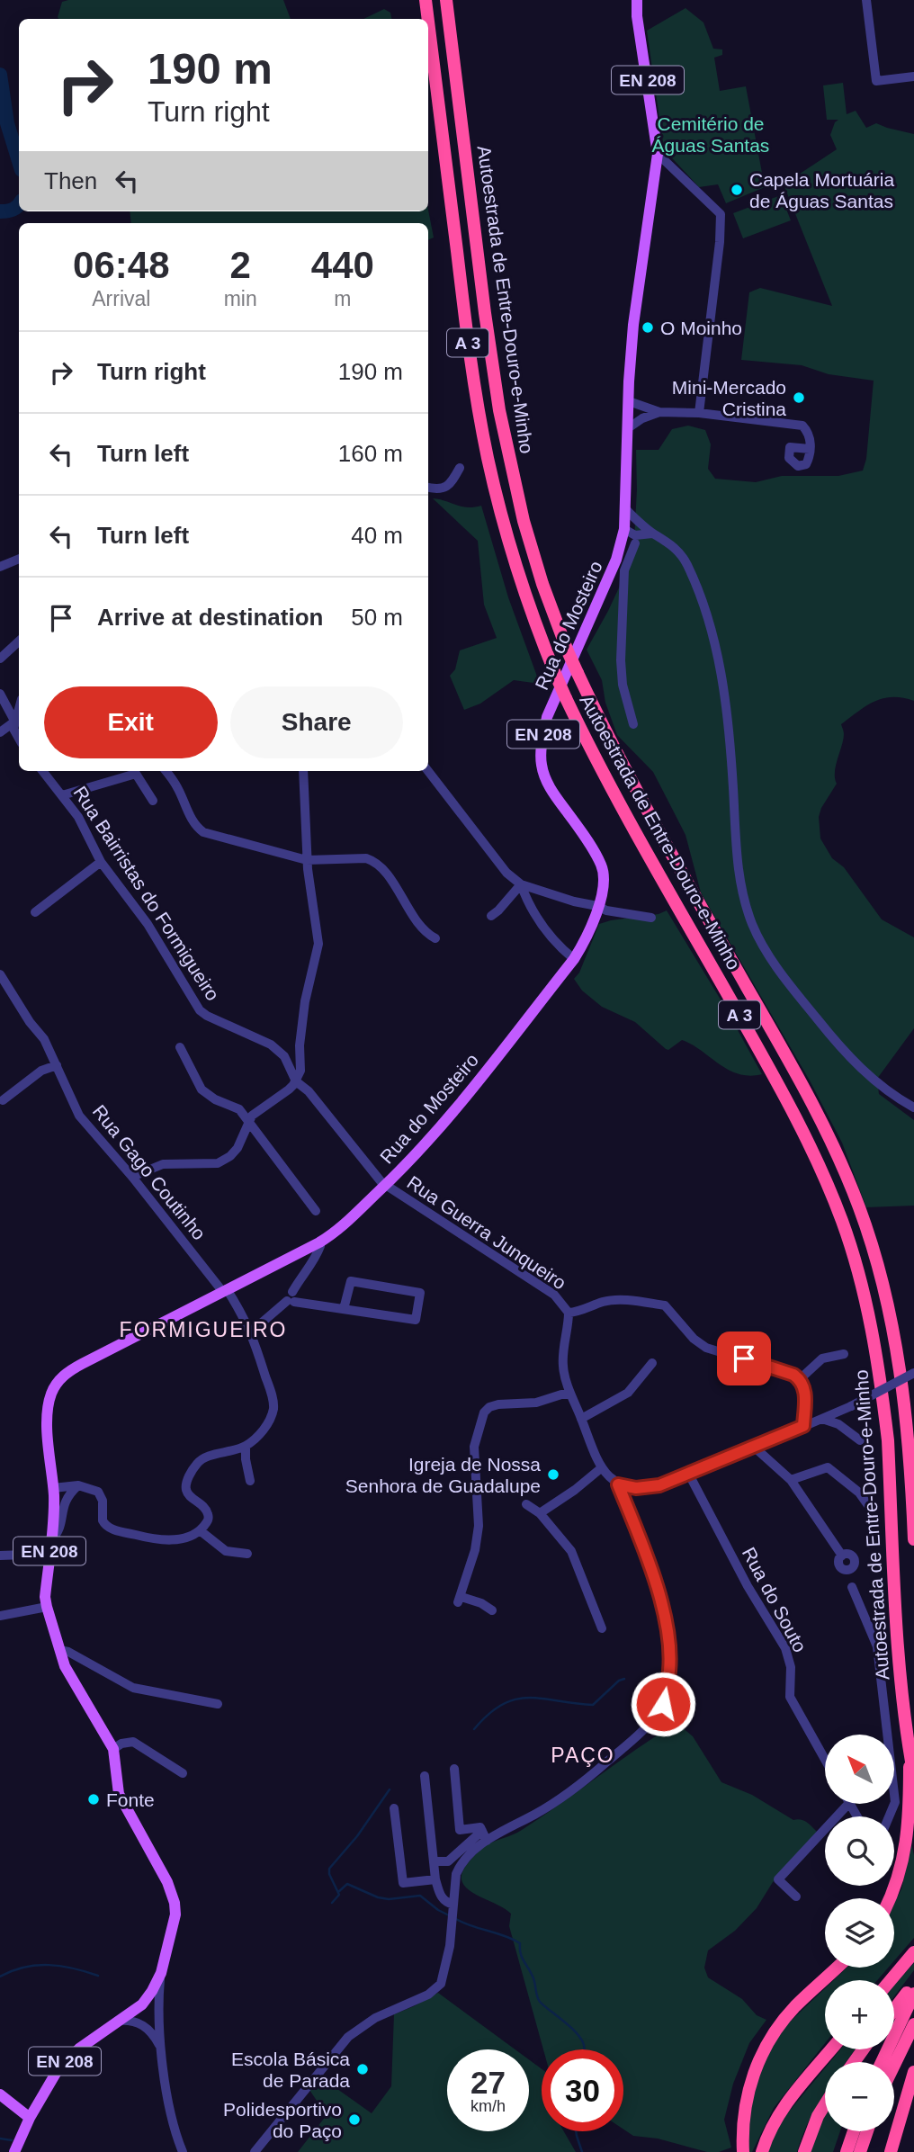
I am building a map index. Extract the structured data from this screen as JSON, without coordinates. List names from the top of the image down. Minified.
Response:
{"streets":{"highway":["Autoestrada de Entre-Douro-e-Minho","A 3"],"main road":["EN 208","Rua do Mosteiro"],"street":["Rua Bairristas do Formigueiro","Rua Gago Coutinho","Rua Guerra Junqueiro","Rua do Souto"]},"crossings":[["EN 208","Rua do Mosteiro"],["EN 208","Rua Gago Coutinho"],["Rua do Mosteiro","Rua Bairristas do Formigueiro"],["Rua do Mosteiro","Rua Guerra Junqueiro"],["Rua Bairristas do Formigueiro","Rua Guerra Junqueiro"]],"districts":["FORMIGUEIRO","PAÇO"],"parks":["Cemitério de Águas Santas"],"places":["Capela Mortuária de Águas Santas","O Moinho","Mini-Mercado Cristina","Igreja de Nossa Senhora de Guadalupe","Fonte","Escola Básica de Parada","Polidesportivo do Paço"],"north":"top left","page":{"turn":["190 m","Turn right"],"then":"Then","eta":["06:48","Arrival","2","min","440","m"],"list":[{"name":"Turn right","value":"190 m"},{"name":"Turn left","value":"160 m"},{"name":"Turn left","value":"40 m"},{"name":"Arrive at destination","value":"50 m"}],"buttons":["Exit","Share"],"map_buttons":["+","−"],"speed":"27 km/h","limit":"30"}}
